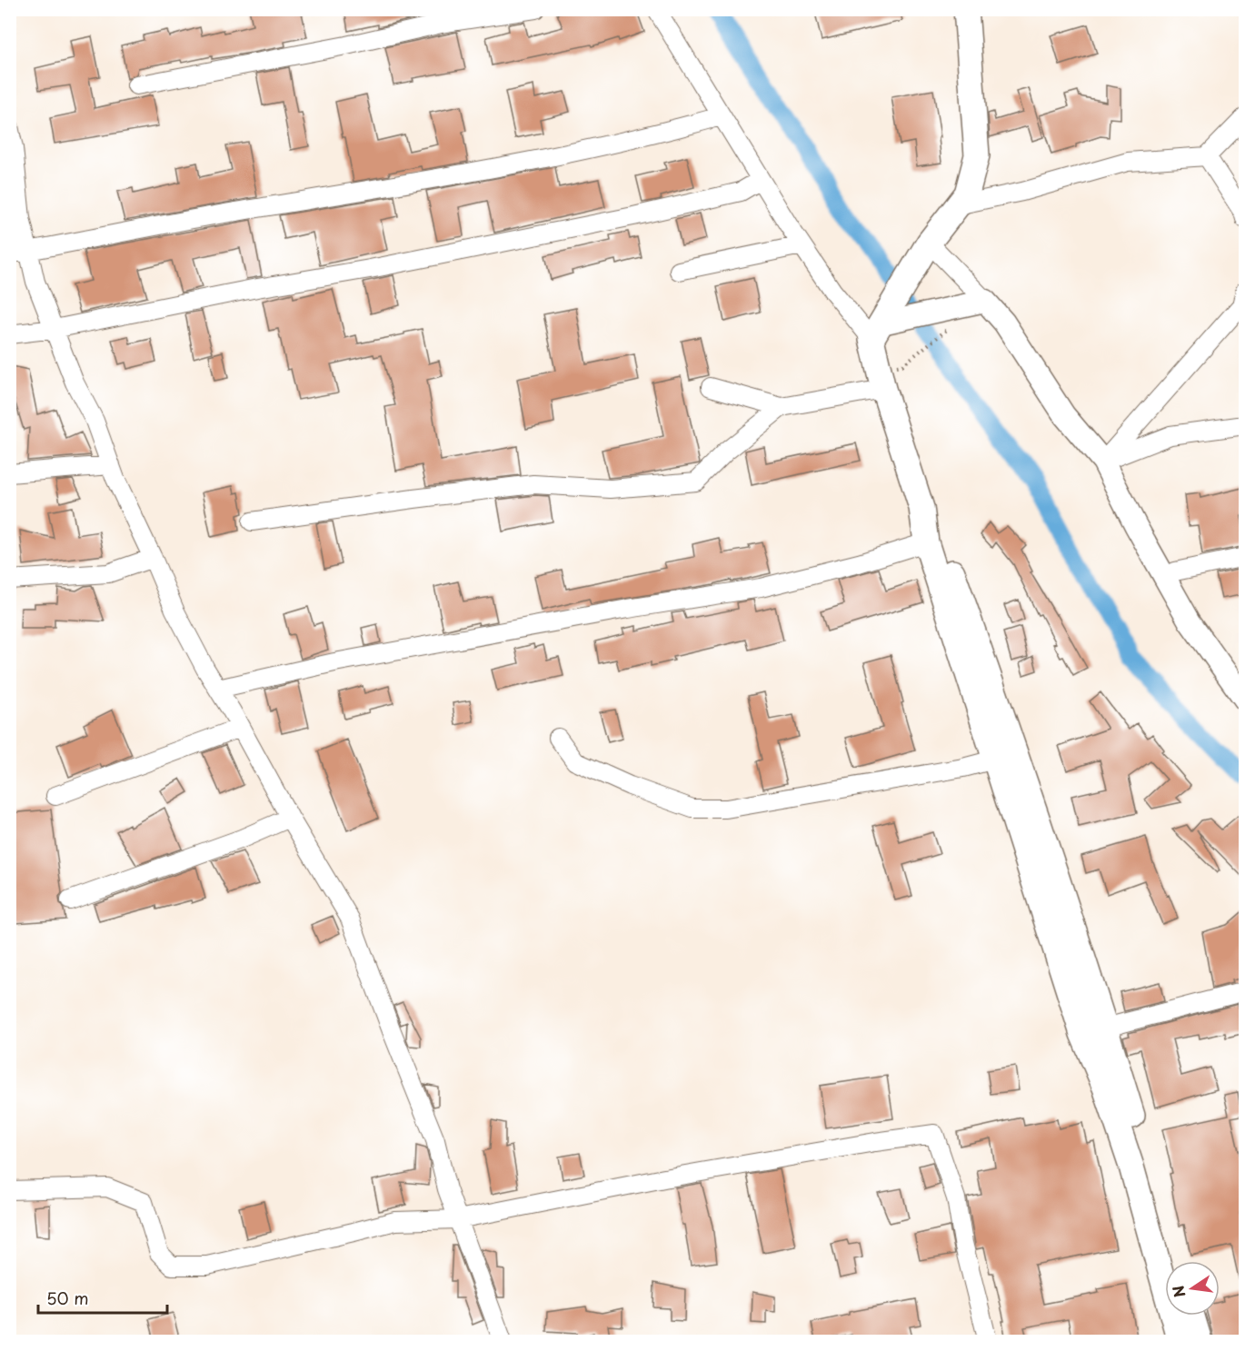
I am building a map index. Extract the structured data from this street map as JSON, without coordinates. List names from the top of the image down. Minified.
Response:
{"scale_bar":"50 m","north":"left"}
